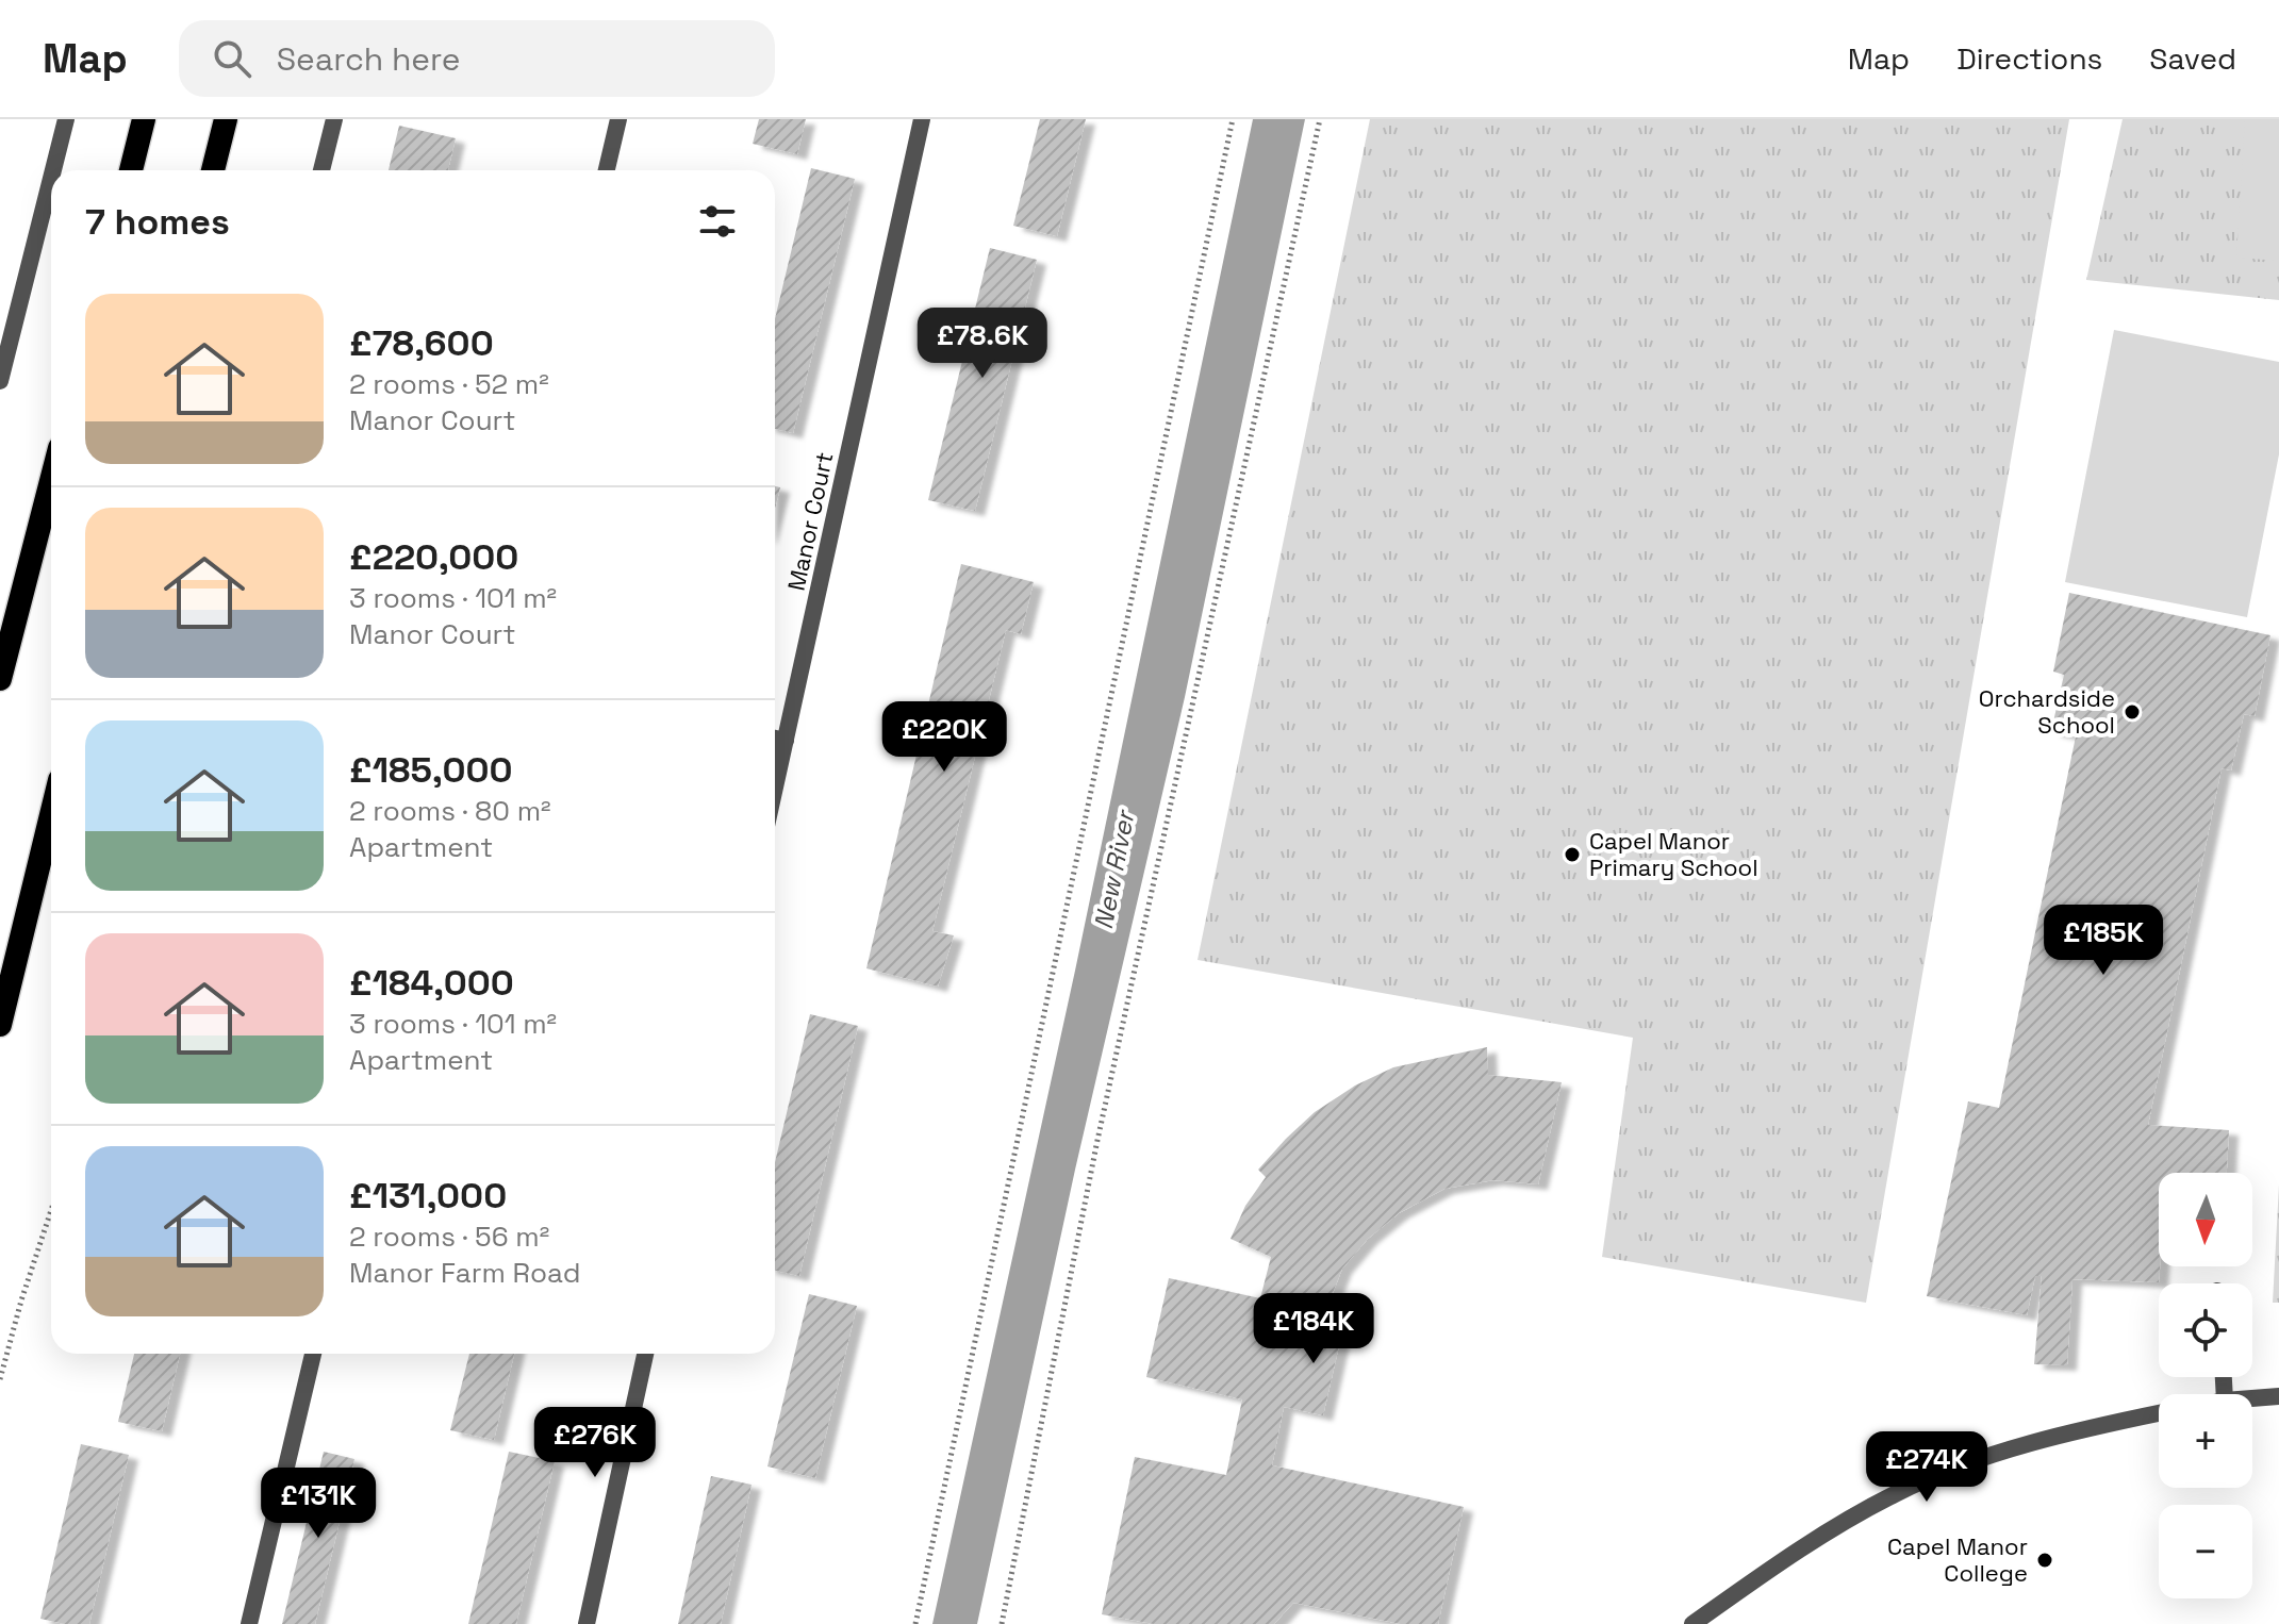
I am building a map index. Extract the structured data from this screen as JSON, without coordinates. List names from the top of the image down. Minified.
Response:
{"streets":{"street":["Manor Court"]},"water":["New River"],"places":["Orchardside School","Capel Manor Primary School","Capel Manor College"],"north":"bottom","page":{"header":"Map","search":"Search here","nav":["Map","Directions","Saved"],"heading":"7 homes","list":[{"name":"£78,600","note":"2 rooms · 52 m² · Manor Court"},{"name":"£220,000","note":"3 rooms · 101 m² · Manor Court"},{"name":"£185,000","note":"2 rooms · 80 m² · Apartment"},{"name":"£184,000","note":"3 rooms · 101 m² · Apartment"},{"name":"£131,000","note":"2 rooms · 56 m² · Manor Farm Road"}],"price":["£78.6K","£220K","£185K","£184K","£276K","£274K","£131K"],"map_buttons":["+","−"]}}
